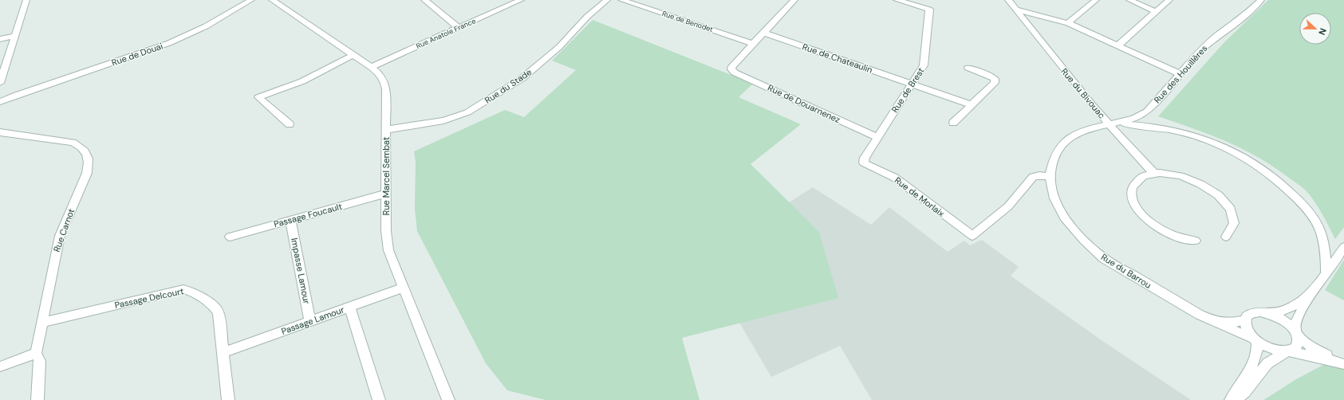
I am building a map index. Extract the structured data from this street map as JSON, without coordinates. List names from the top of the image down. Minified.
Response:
{"streets":{"street":["Rue de Benodet","Rue Anatole France","Rue de Douai","Rue de Chateaulin","Rue des Houillères","Rue du Stade","Rue de Brest","Rue du Bivouac","Rue de Douarnenez","Rue Marcel Sembat","Rue de Morlaix","Passage Foucault","Rue Carnot","Impasse Lamour","Rue du Barrou","Passage Delcourt","Passage Lamour"]},"crossings":[["Rue de Benodet","Rue de Douarnenez"],["Rue Anatole France","Rue Marcel Sembat"],["Rue de Chateaulin","Rue de Brest"],["Rue des Houillères","Rue du Bivouac"],["Rue des Houillères","Rue du Barrou"],["Rue du Stade","Rue Marcel Sembat"],["Rue de Brest","Rue de Douarnenez"],["Rue de Brest","Rue de Morlaix"],["Rue du Bivouac","Rue du Barrou"],["Rue Marcel Sembat","Passage Foucault"],["Rue Marcel Sembat","Passage Lamour"],["Rue de Morlaix","Rue du Barrou"],["Passage Foucault","Impasse Lamour"],["Rue Carnot","Passage Delcourt"],["Impasse Lamour","Passage Lamour"],["Passage Delcourt","Passage Lamour"]],"north":"right"}
